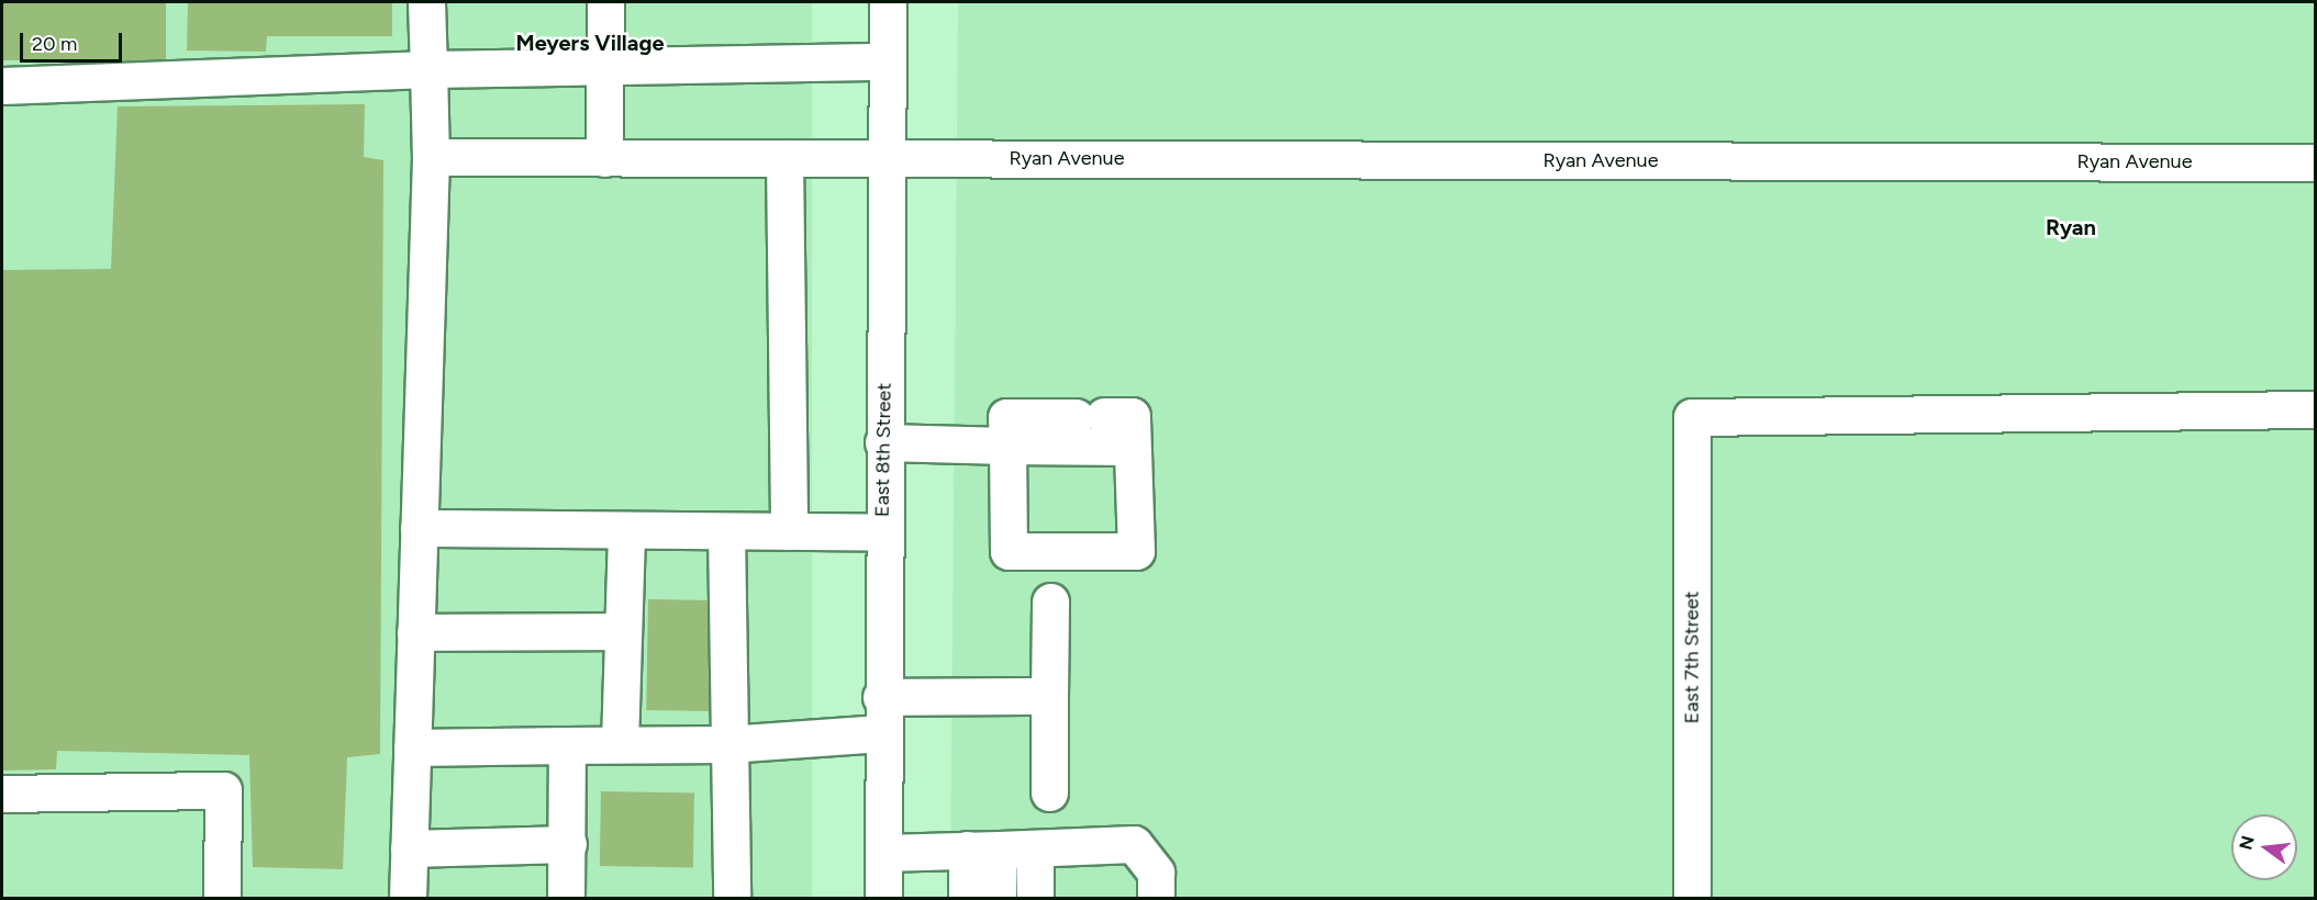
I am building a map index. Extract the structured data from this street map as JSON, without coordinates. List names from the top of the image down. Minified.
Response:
{"streets":{"street":["Ryan Avenue","East 8th Street","East 7th Street"]},"crossings":[["Ryan Avenue","East 8th Street"]],"districts":["Meyers Village","Ryan"],"scale_bar":"20 m","north":"left"}
